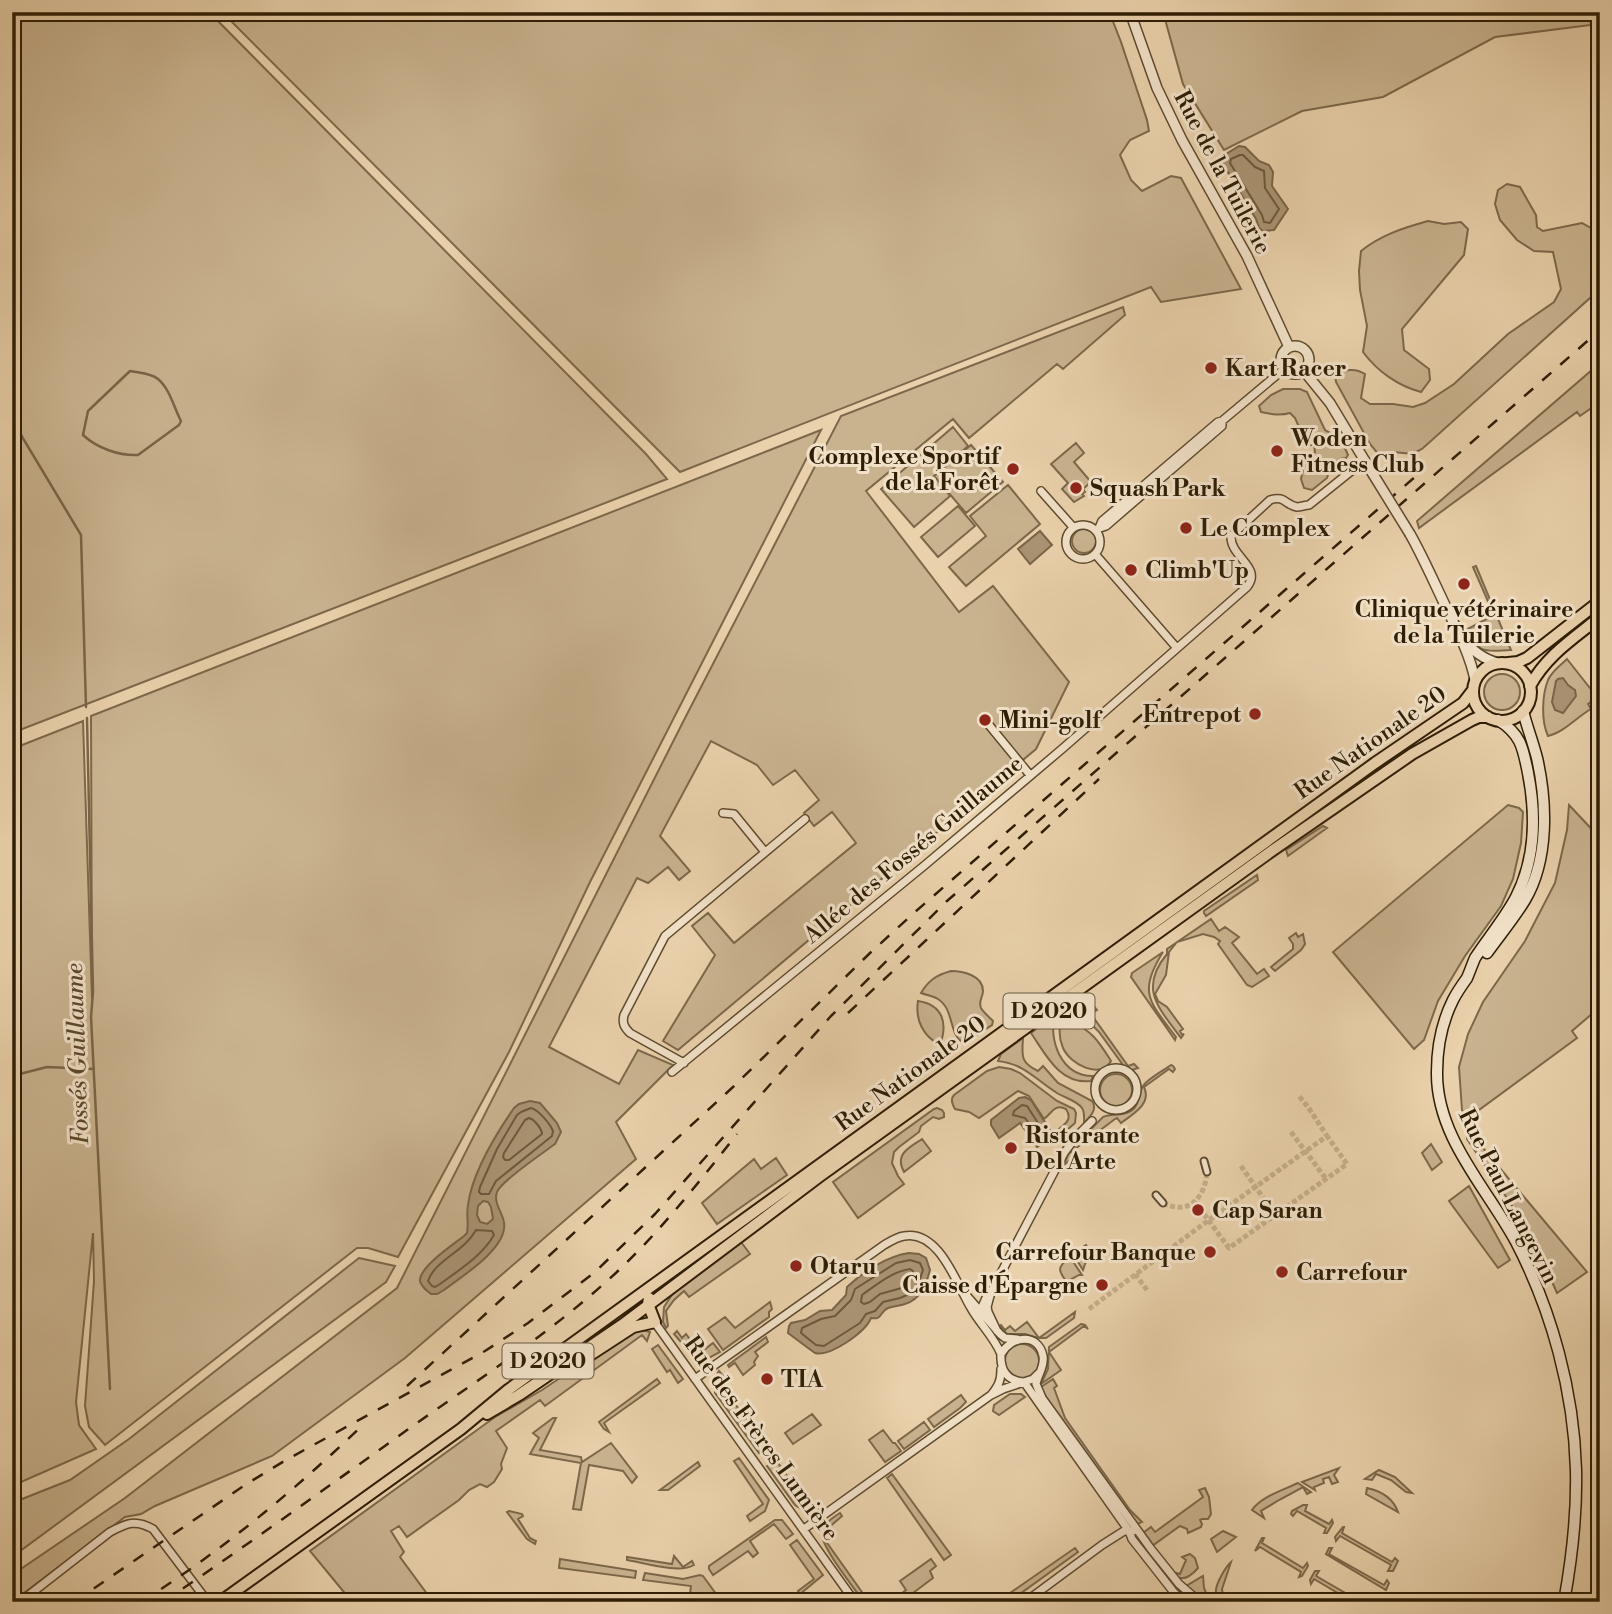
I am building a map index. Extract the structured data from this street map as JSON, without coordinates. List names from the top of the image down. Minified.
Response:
{"streets":{"main road":["Rue Nationale 20","D 2020","Rue Paul Langevin"],"street":["Rue de la Tuilerie","Allée des Fossés Guillaume","Rue des Frères Lumière"]},"crossings":[["Rue de la Tuilerie","Rue Nationale 20"],["Rue de la Tuilerie","Allée des Fossés Guillaume"],["Rue de la Tuilerie","Rue Paul Langevin"],["Rue Nationale 20","D 2020"],["Rue Nationale 20","Rue Paul Langevin"],["Rue Nationale 20","Rue des Frères Lumière"]],"water":["Fossés Guillaume"],"places":["Kart Racer","Woden Fitness Club","Complexe Sportif de la Forêt","Squash Park","Le Complex","Climb'Up","Clinique vétérinaire de la Tuilerie","Entrepot","Mini-golf","Ristorante Del Arte","Cap Saran","Carrefour Banque","Otaru","Carrefour","Caisse d'Épargne","TIA"]}
